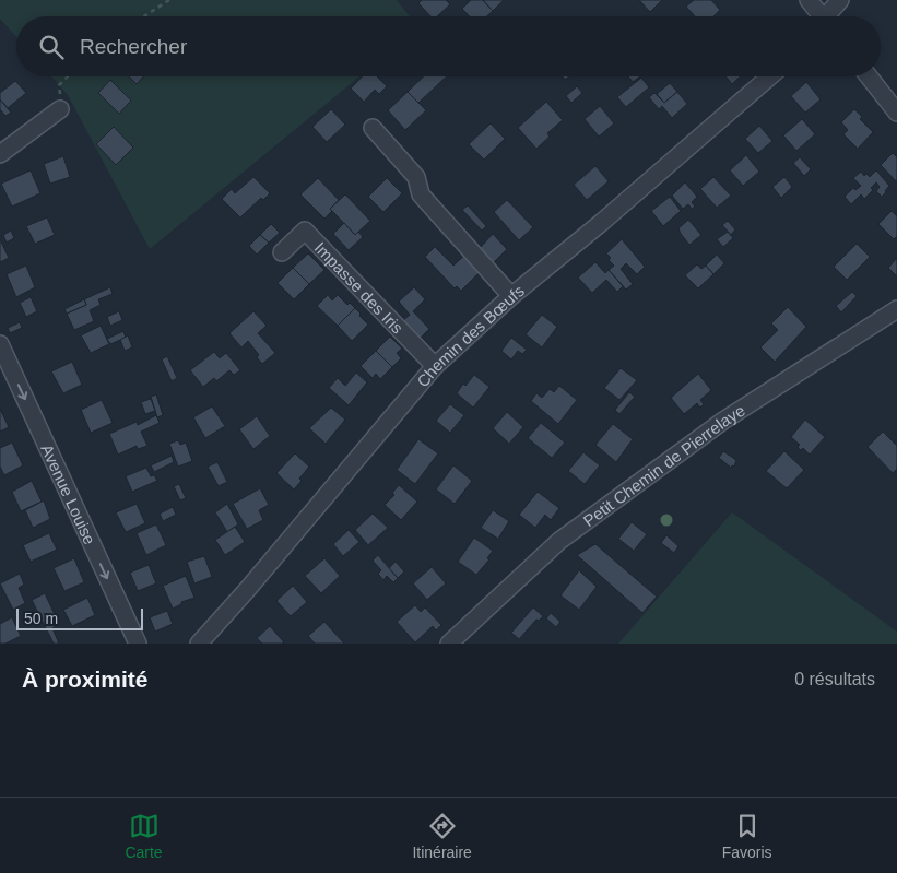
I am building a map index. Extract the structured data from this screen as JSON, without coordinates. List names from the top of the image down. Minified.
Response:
{"streets":{"street":["Impasse des Iris","Chemin des Bœufs","Petit Chemin de Pierrelaye","Avenue Louise"]},"crossings":[["Impasse des Iris","Chemin des Bœufs"]],"one_way":["Avenue Louise"],"scale_bar":"50 m","page":{"search":"Rechercher","scale":"50 m","heading":["À proximité","0 résultats"],"nav":["Carte","Itinéraire","Favoris"]}}
